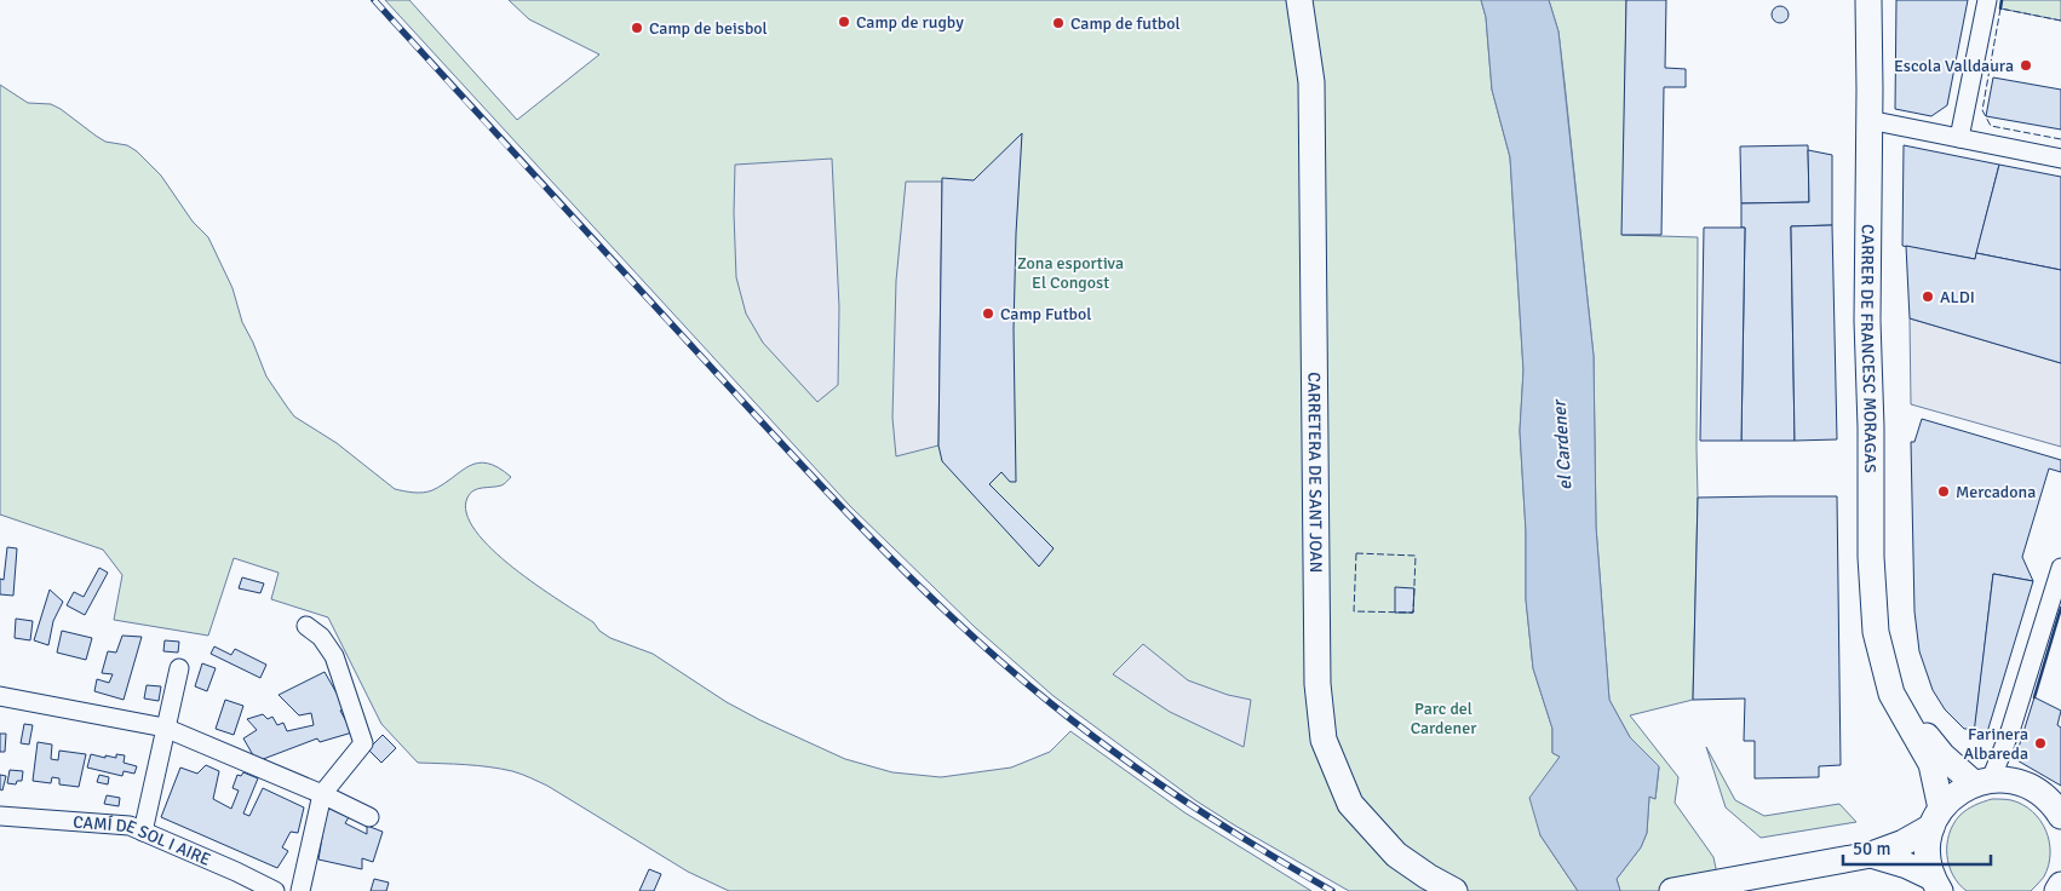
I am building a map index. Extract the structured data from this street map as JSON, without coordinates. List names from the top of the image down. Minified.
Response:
{"streets":{"street":["CARRER DE FRANCESC MORAGAS","CARRETERA DE SANT JOAN","CAMÍ DE SOL I AIRE"]},"water":["el Cardener"],"parks":["Zona esportiva El Congost","Parc del Cardener"],"places":["Camp de rugby","Camp de futbol","Camp de beisbol","Escola Valldaura","ALDI","Camp Futbol","Mercadona","Farinera Albareda"],"scale_bar":"50 m"}
